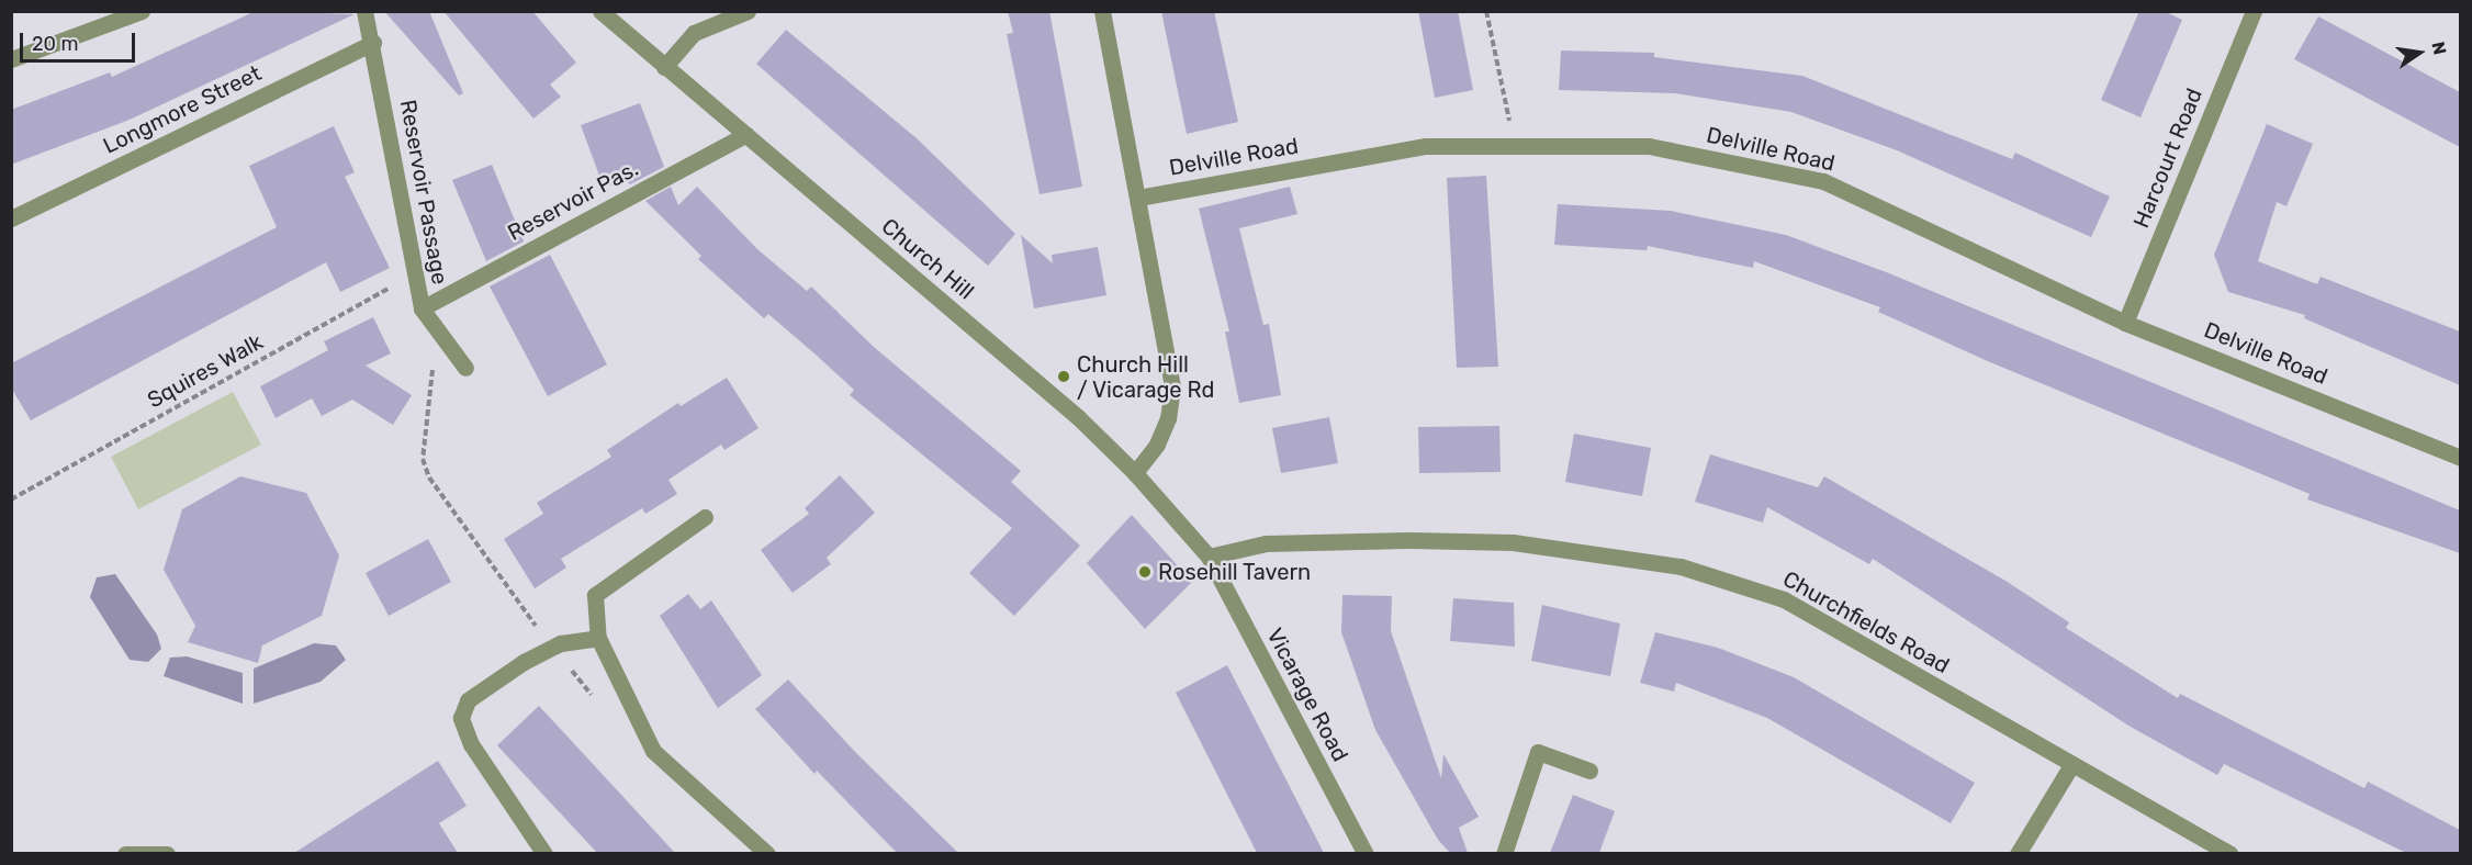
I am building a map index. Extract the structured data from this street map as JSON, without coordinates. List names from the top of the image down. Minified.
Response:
{"streets":{"street":["Longmore Street","Delville Road","Harcourt Road","Reservoir Passage","Reservoir Pas.","Church Hill","Churchfields Road","Vicarage Road"],"path":["Squires Walk"]},"crossings":[["Longmore Street","Reservoir Passage"],["Delville Road","Harcourt Road"],["Reservoir Passage","Reservoir Pas."],["Reservoir Passage","Squires Walk"],["Reservoir Pas.","Church Hill"],["Church Hill","Churchfields Road"],["Church Hill","Vicarage Road"],["Churchfields Road","Vicarage Road"]],"places":["Church Hill / Vicarage Rd","Rosehill Tavern"],"scale_bar":"20 m","north":"right"}
